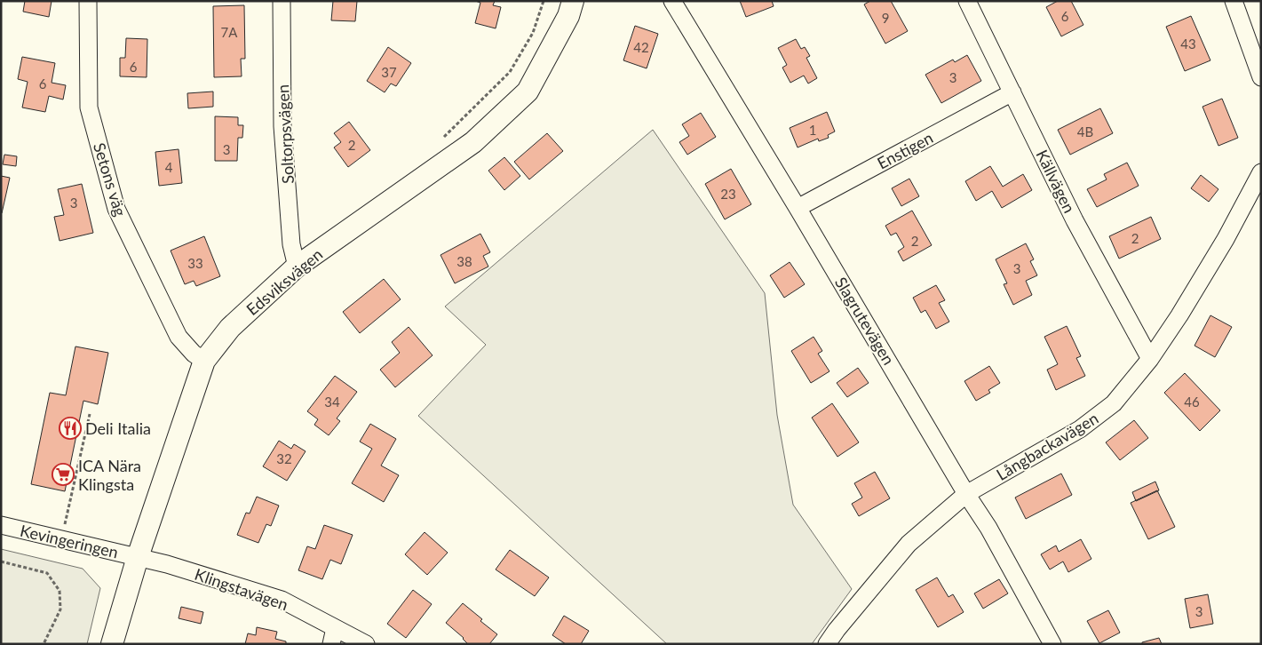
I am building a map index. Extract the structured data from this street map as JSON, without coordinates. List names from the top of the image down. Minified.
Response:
{"streets":{"street":["Soltorpsvägen","Enstigen","Setons väg","Källvägen","Edsviksvägen","Slagrutevägen","Långbackavägen","Kevingeringen","Klingstavägen"]},"crossings":[["Soltorpsvägen","Edsviksvägen"],["Enstigen","Källvägen"],["Enstigen","Slagrutevägen"],["Setons väg","Edsviksvägen"],["Källvägen","Långbackavägen"],["Edsviksvägen","Kevingeringen"],["Edsviksvägen","Klingstavägen"],["Slagrutevägen","Långbackavägen"],["Kevingeringen","Klingstavägen"]],"places":{"restaurant":["Deli Italia"],"supermarket":["ICA Nära Klingsta"]},"house_numbers":["6","9","7A","43","42","6","37","3","6","1","4B","2","3","4","23","3","2","2","38","33","3","34","46","32","3"]}
